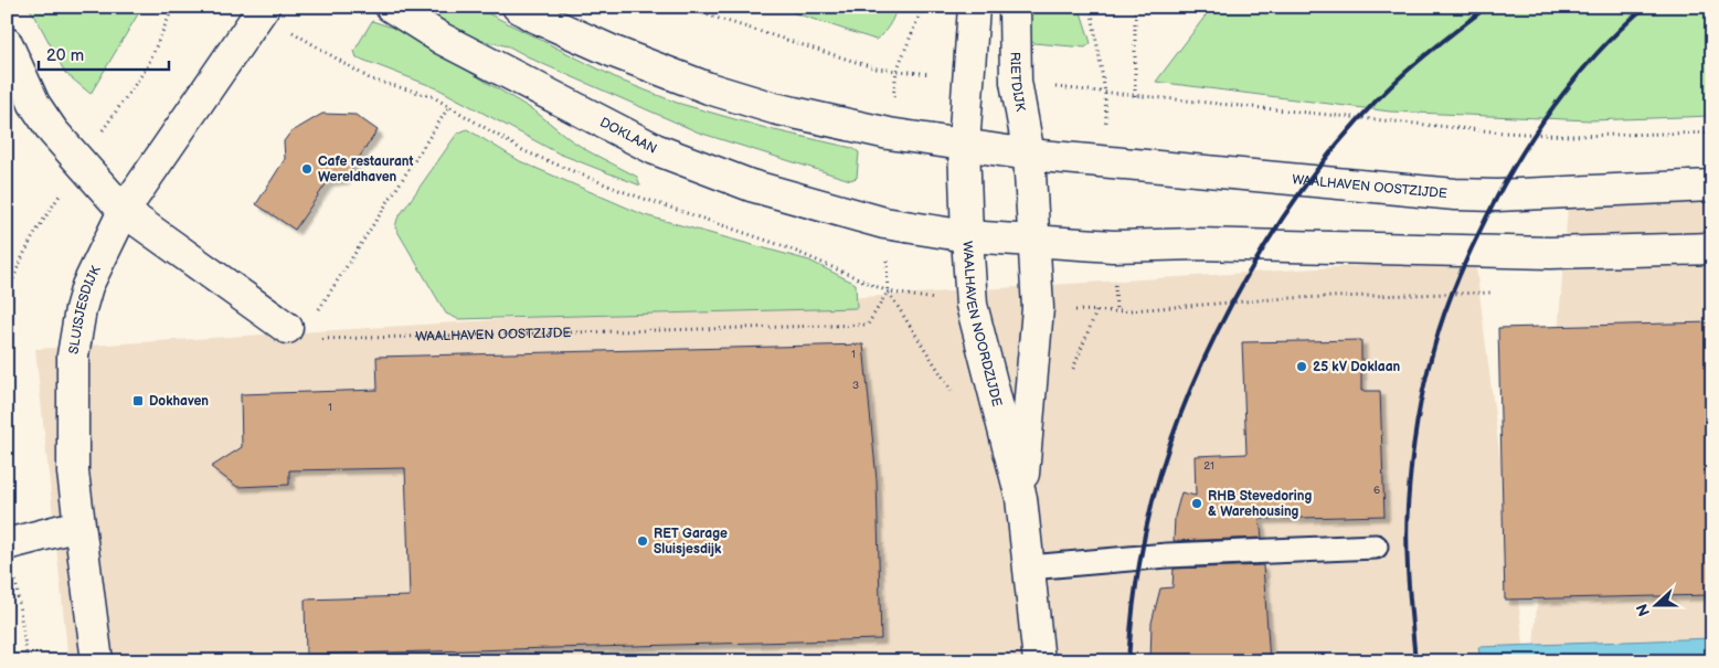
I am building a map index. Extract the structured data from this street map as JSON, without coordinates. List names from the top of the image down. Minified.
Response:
{"streets":{"main road":["RIETDIJK","DOKLAAN","WAALHAVEN OOSTZIJDE","SLUISJESDIJK","WAALHAVEN NOORDZIJDE"]},"crossings":[["RIETDIJK","WAALHAVEN OOSTZIJDE"],["RIETDIJK","WAALHAVEN NOORDZIJDE"],["DOKLAAN","WAALHAVEN OOSTZIJDE"],["DOKLAAN","WAALHAVEN NOORDZIJDE"],["WAALHAVEN OOSTZIJDE","WAALHAVEN NOORDZIJDE"]],"places":{"other":["Cafe restaurant Wereldhaven","25 kV Doklaan","RHB Stevedoring & Warehousing","RET Garage Sluisjesdijk"],"transit":["Dokhaven"]},"house_numbers":["1","3","1","21","6"],"scale_bar":"20 m","north":"left"}
